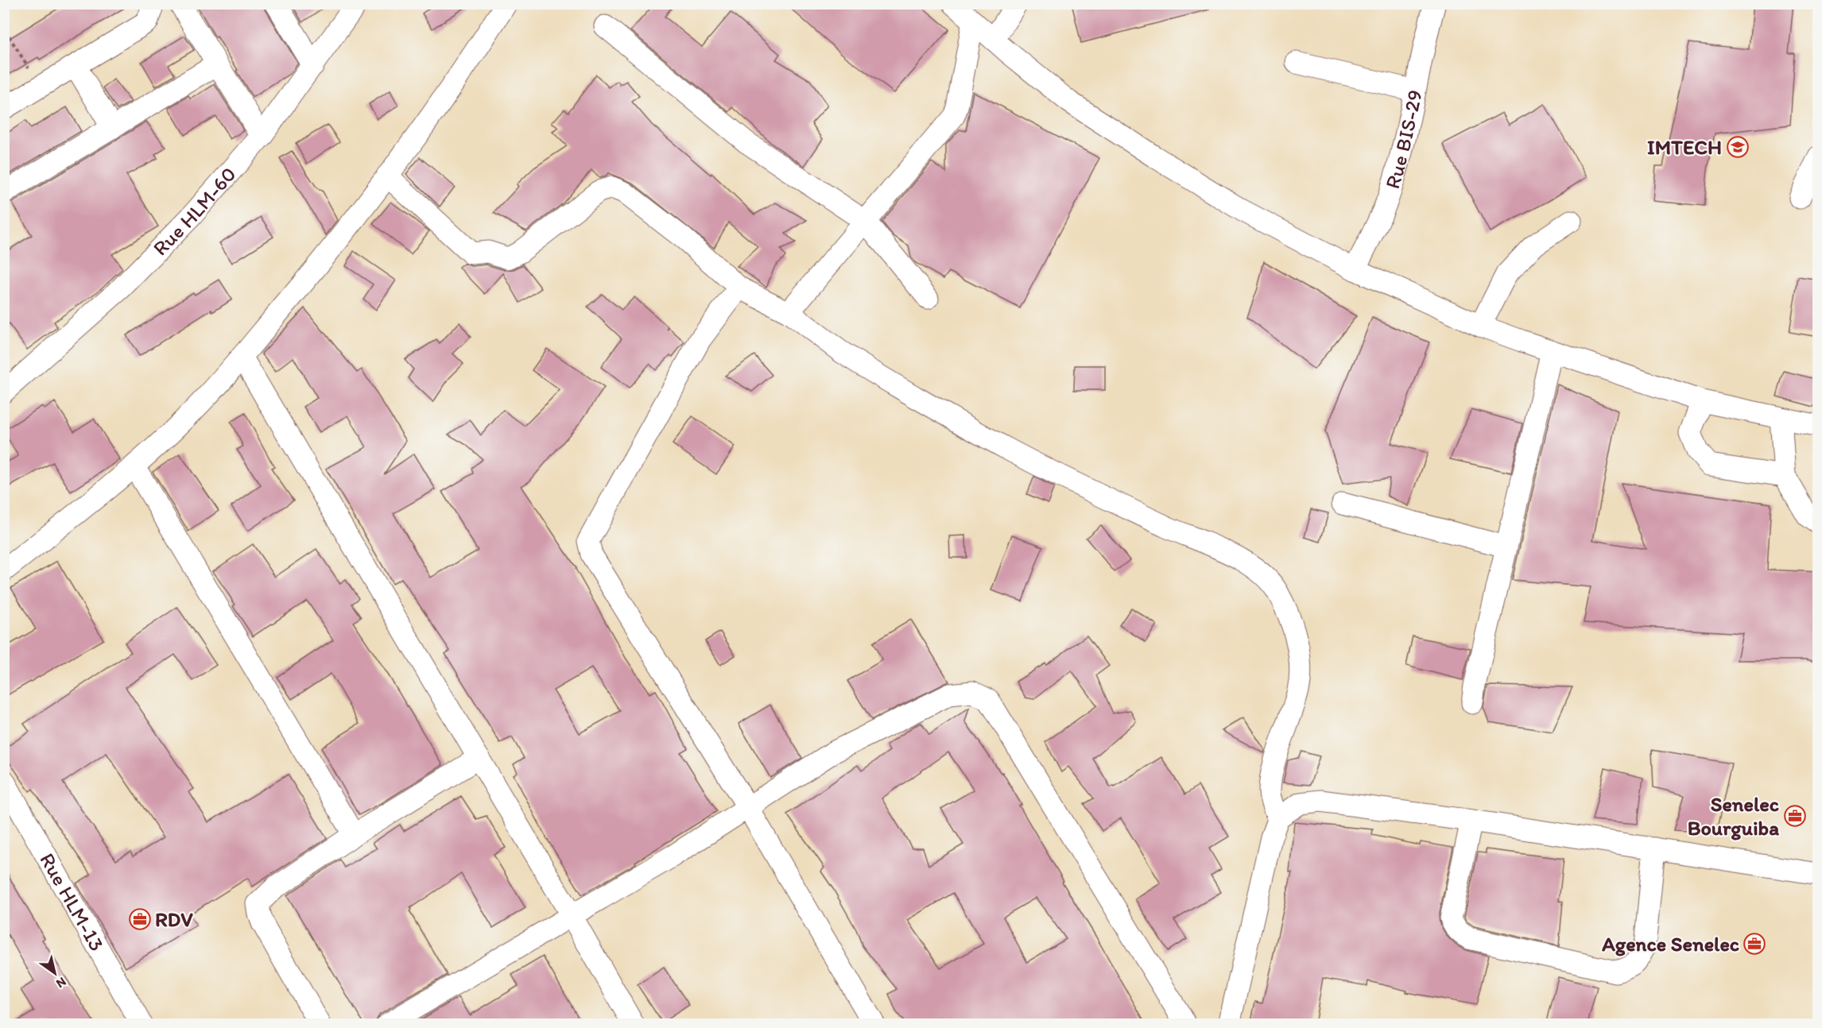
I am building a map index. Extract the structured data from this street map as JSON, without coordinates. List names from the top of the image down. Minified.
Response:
{"streets":{"street":["Rue BIS-29","Rue HLM-60","Rue HLM-13"]},"places":{"school or university":["IMTECH"],"office":["Senelec Bourguiba","RDV","Agence Senelec"]},"north":"bottom right"}
